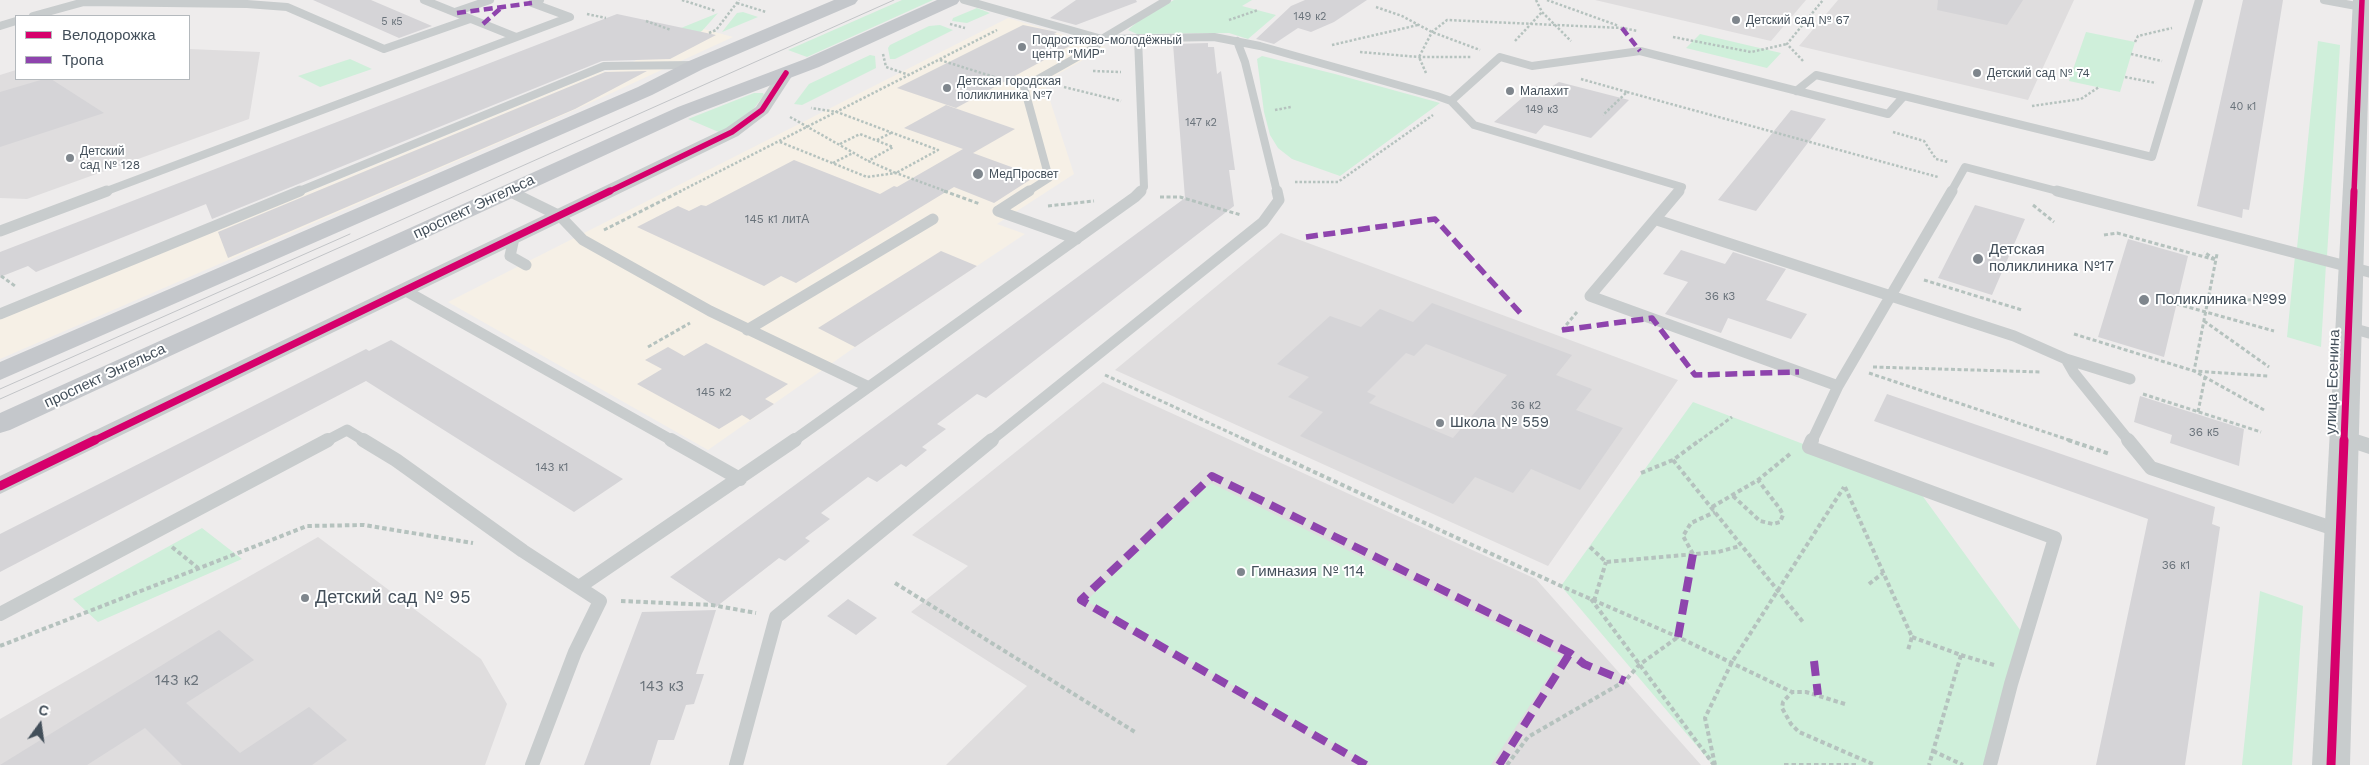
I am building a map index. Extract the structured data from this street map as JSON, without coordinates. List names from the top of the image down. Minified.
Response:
{"streets":{"main road":["проспект Энгельса"],"street":["улица Есенина"]},"places":["Детский сад № 67","Подростково-молодёжный центр \"МИР\"","Детский сад № 74","Детская городская поликлиника №7","Малахит","Детский сад № 128","МедПросвет","Детская поликлиника №17","Поликлиника №99","Школа № 559","Гимназия № 114","Детский сад № 95"],"house_numbers":["149 к2","5 к5","40 к1","149 к3","147 к2","145 к1 литА","36 к3","145 к2","36 к2","36 к5","143 к1","36 к1","143 к2","143 к3"],"legend":["Велодорожка","Тропа"],"north":"top"}
